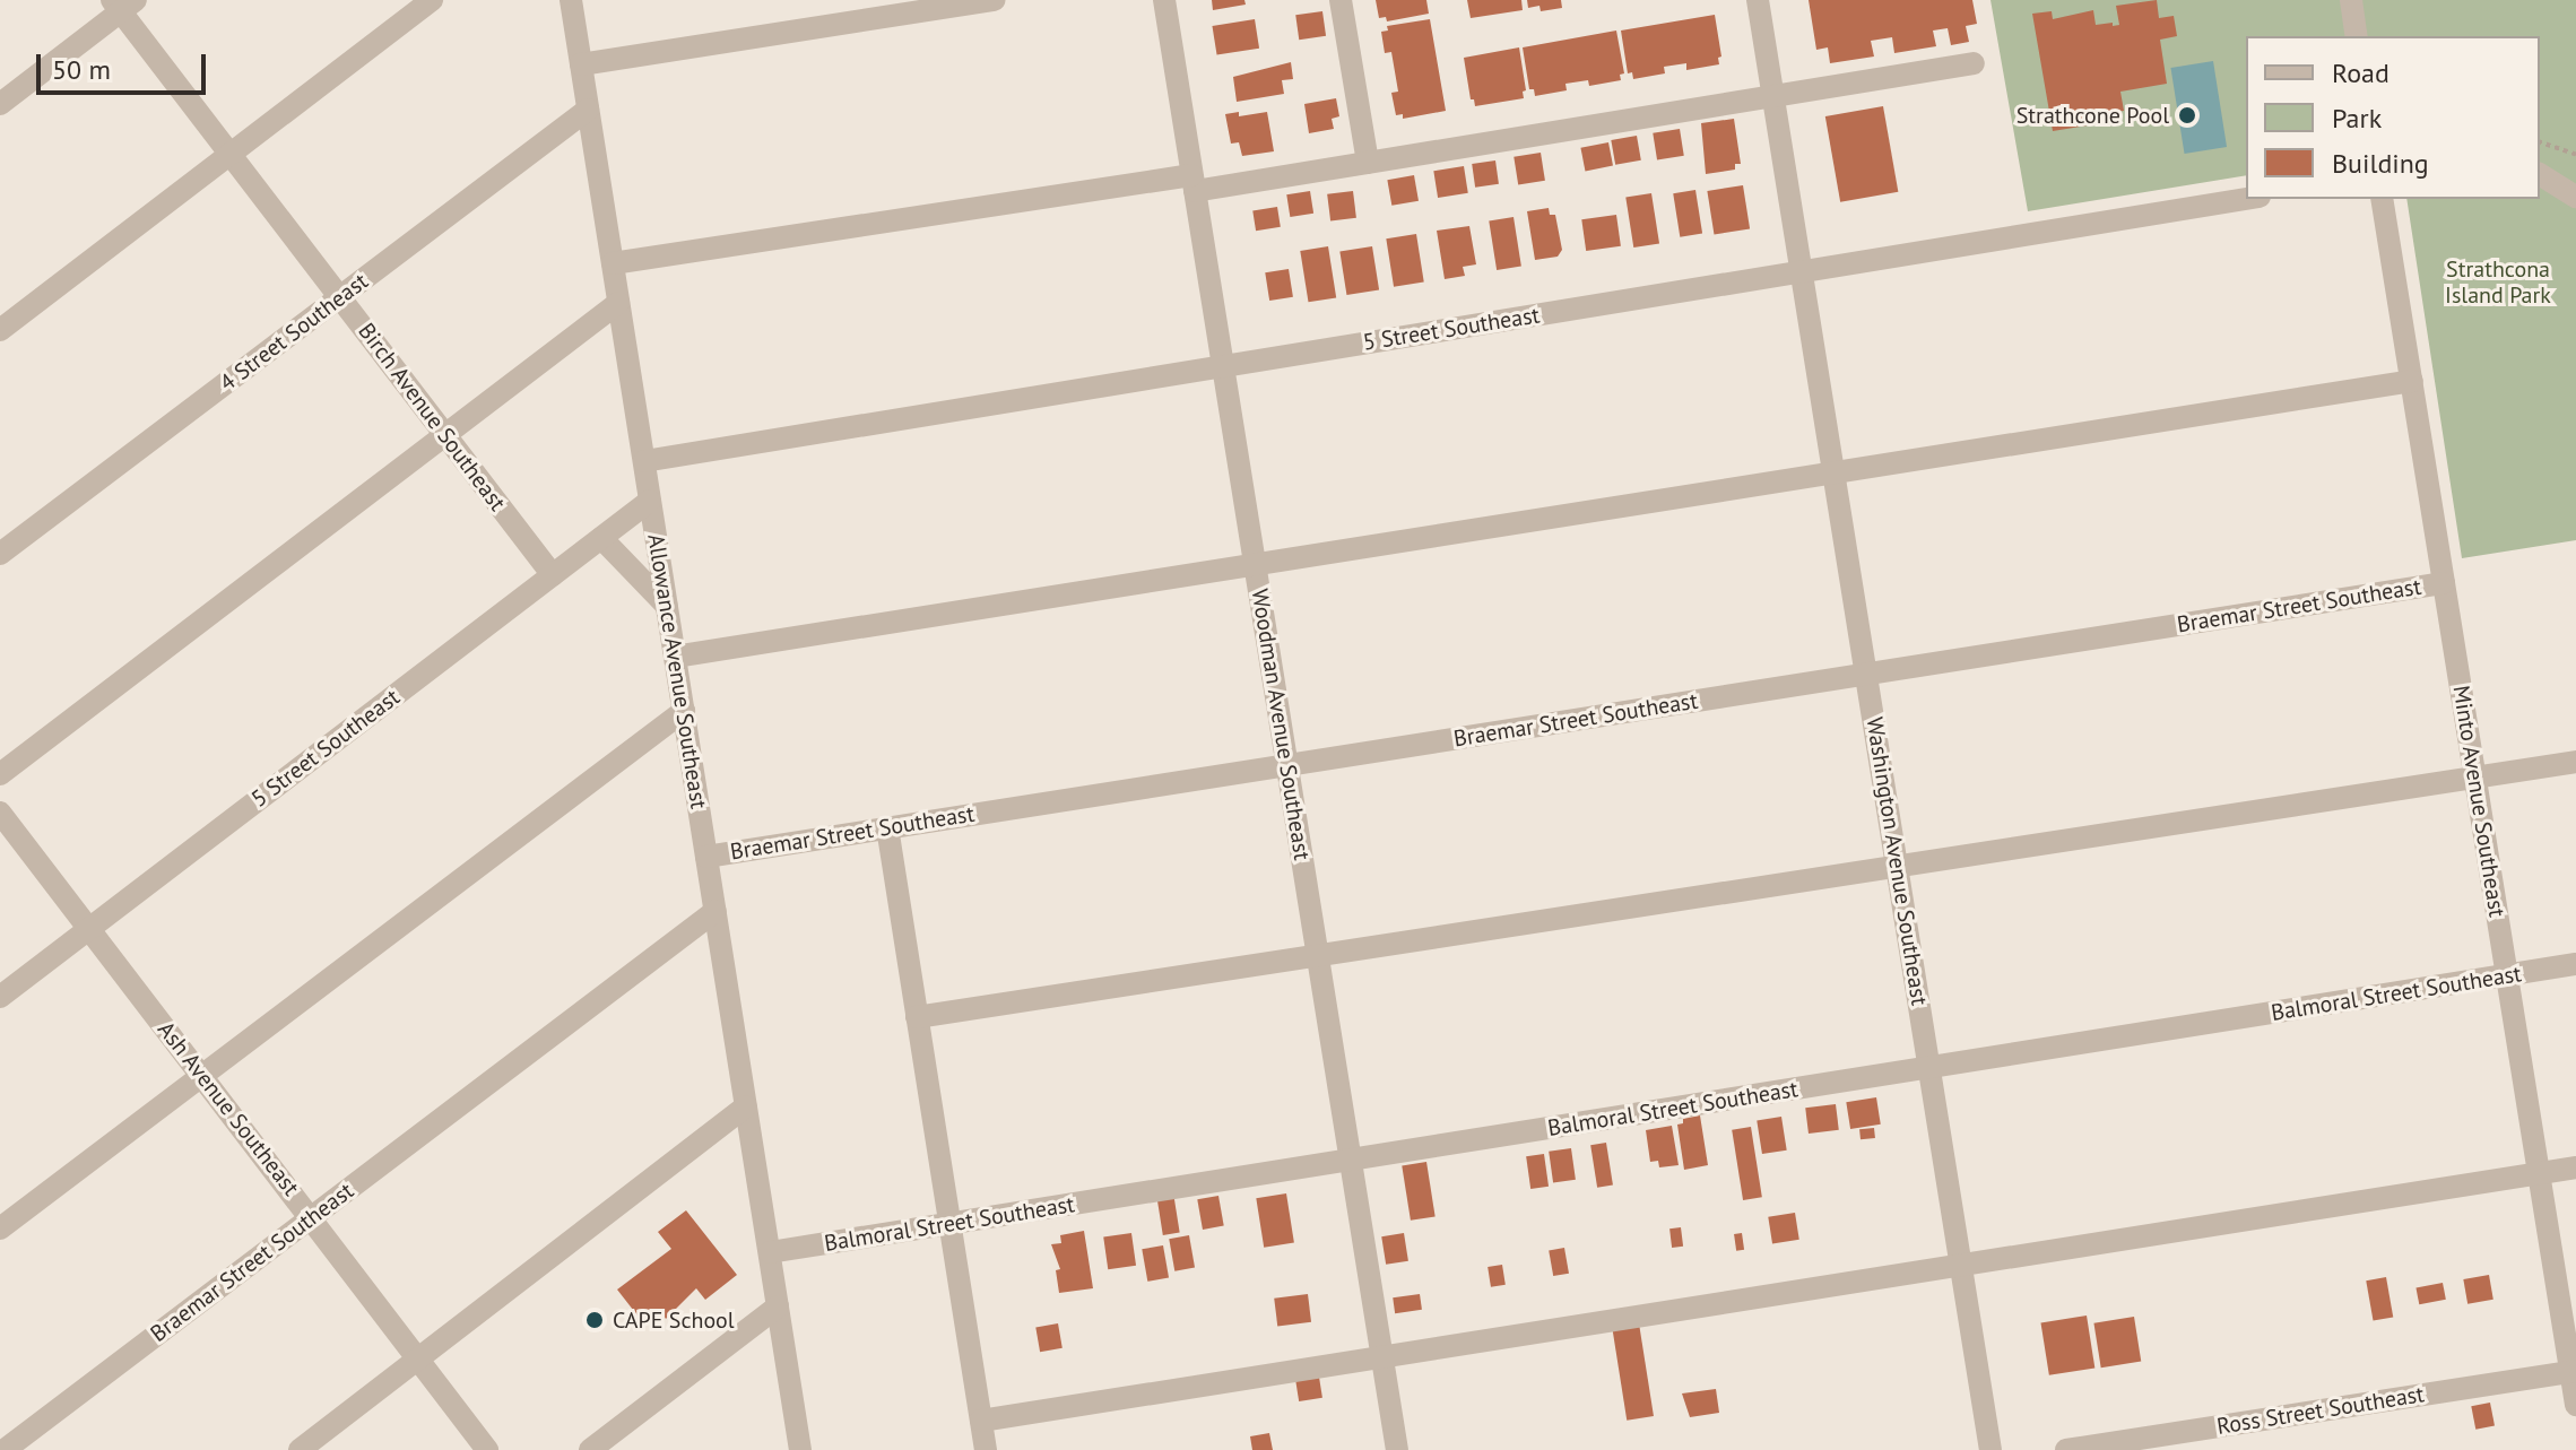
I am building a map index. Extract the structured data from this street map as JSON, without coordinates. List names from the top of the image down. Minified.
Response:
{"streets":{"street":["5 Street Southeast","4 Street Southeast","Birch Avenue Southeast","Braemar Street Southeast","Allowance Avenue Southeast","Woodman Avenue Southeast","Minto Avenue Southeast","Washington Avenue Southeast","Balmoral Street Southeast","Ash Avenue Southeast","Ross Street Southeast"]},"crossings":[["5 Street Southeast","Birch Avenue Southeast"],["5 Street Southeast","Allowance Avenue Southeast"],["5 Street Southeast","Woodman Avenue Southeast"],["5 Street Southeast","Washington Avenue Southeast"],["5 Street Southeast","Ash Avenue Southeast"],["4 Street Southeast","Birch Avenue Southeast"],["4 Street Southeast","Allowance Avenue Southeast"],["Braemar Street Southeast","Allowance Avenue Southeast"],["Braemar Street Southeast","Woodman Avenue Southeast"],["Braemar Street Southeast","Minto Avenue Southeast"],["Braemar Street Southeast","Washington Avenue Southeast"],["Braemar Street Southeast","Ash Avenue Southeast"],["Allowance Avenue Southeast","Balmoral Street Southeast"],["Woodman Avenue Southeast","Balmoral Street Southeast"],["Minto Avenue Southeast","Balmoral Street Southeast"],["Minto Avenue Southeast","Ross Street Southeast"],["Washington Avenue Southeast","Balmoral Street Southeast"]],"parks":["Strathcona Island Park"],"places":["Strathcone Pool","CAPE School"],"legend":["Road","Park","Building"],"scale_bar":"50 m"}
